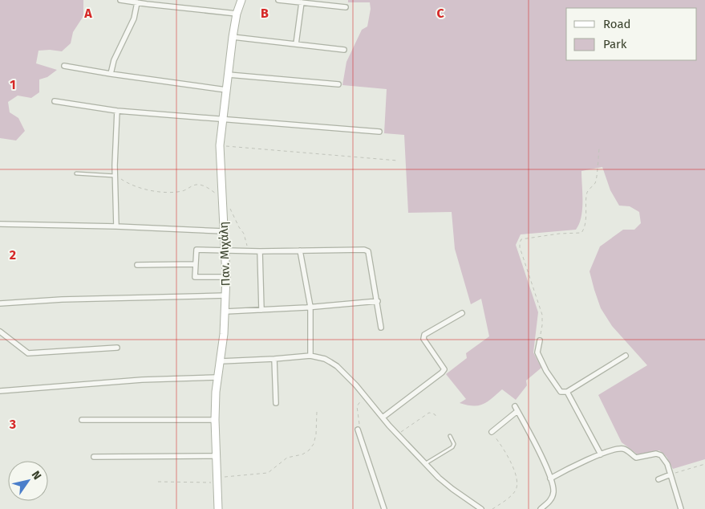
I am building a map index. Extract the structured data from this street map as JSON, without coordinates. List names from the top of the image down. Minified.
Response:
{"streets":{"street":["Παν. Μιχάλη"]},"legend":["Road","Park"],"north":"top right","grid":{"columns":["A","B","C"],"rows":["1","2","3"]}}
